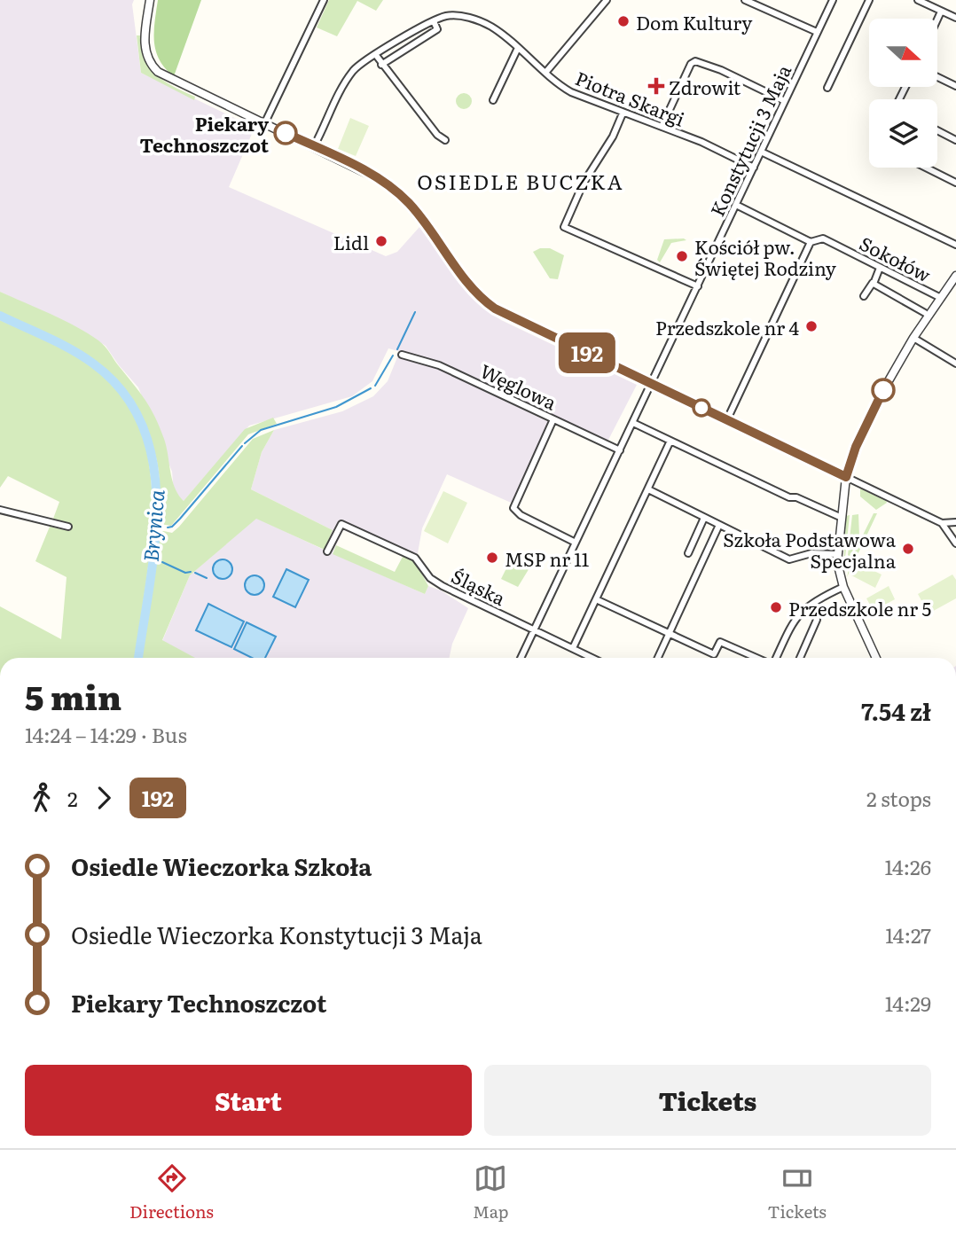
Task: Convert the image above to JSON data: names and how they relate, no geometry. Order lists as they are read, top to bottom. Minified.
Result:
{"streets":{"street":["Piotra Skargi","Konstytucji 3 Maja","Sokołów","Węglowa","Śląska"]},"crossings":[["Piotra Skargi","Konstytucji 3 Maja"],["Konstytucji 3 Maja","Sokołów"],["Konstytucji 3 Maja","Węglowa"],["Konstytucji 3 Maja","Śląska"]],"districts":["OSIEDLE BUCZKA"],"water":["Brynica"],"places":{"other":["Dom Kultury","Piekary Technoszczot","Lidl","Kościół pw. Świętej Rodziny","Przedszkole nr 4","Szkoła Podstawowa Specjalna","MSP nr 11","Przedszkole nr 5"],"health":["Zdrowit"]},"lines":["bus line 192"],"north":"right","page":{"on_map":"192","heading":["5 min","14:24 – 14:29 · Bus","7.54 zł"],"legs":["2","192","2 stops"],"list":[{"name":"Osiedle Wieczorka Szkoła","value":"14:26"},{"name":"Osiedle Wieczorka Konstytucji 3 Maja","value":"14:27"},{"name":"Piekary Technoszczot","value":"14:29"}],"buttons":["Start","Tickets"],"tabs":["Directions","Map","Tickets"]}}
